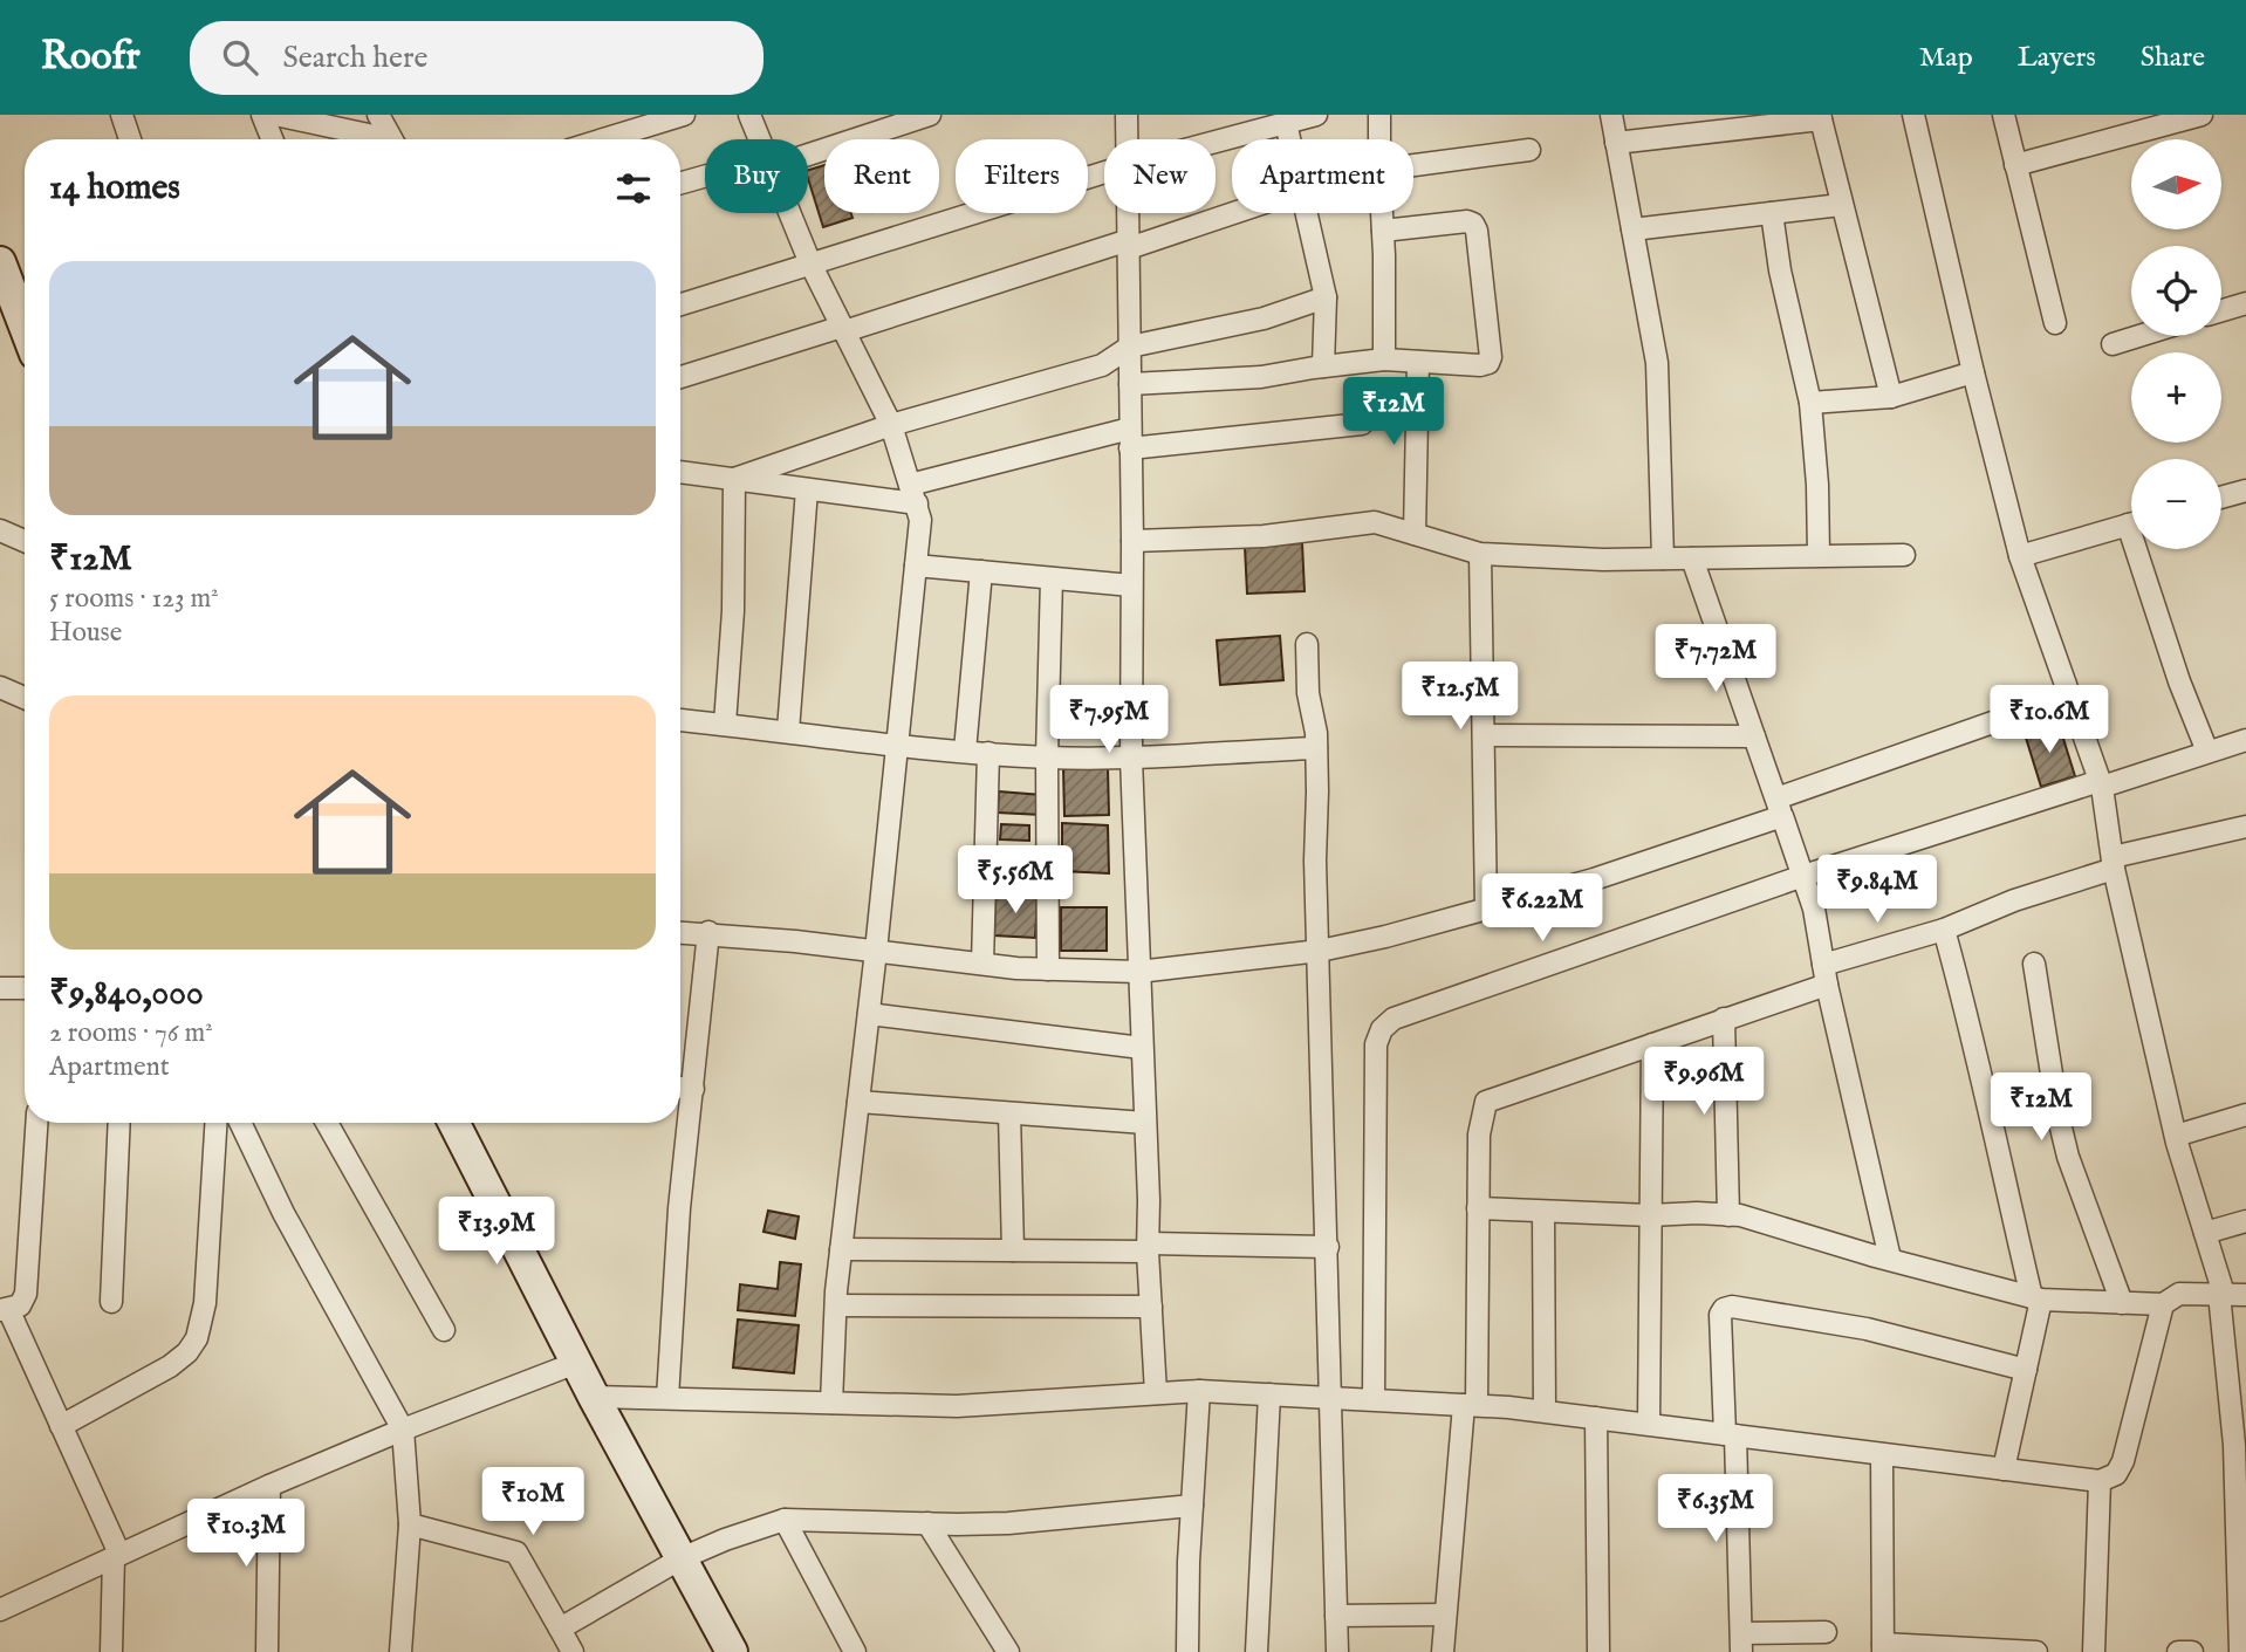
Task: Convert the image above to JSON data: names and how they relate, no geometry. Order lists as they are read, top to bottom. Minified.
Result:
{"north":"right","page":{"header":"Roofr","search":"Search here","nav":["Map","Layers","Share"],"map_buttons":["+","−"],"chip":["Buy","Rent","Filters","New","Apartment"],"heading":"14 homes","list":[{"name":"₹12M","note":"5 rooms · 123 m² · House"},{"name":"₹9,840,000","note":"2 rooms · 76 m² · Apartment"}],"price":["₹12M","₹7.72M","₹12.5M","₹7.95M","₹10.6M","₹5.56M","₹9.84M","₹6.22M","₹9.96M","₹12M","₹13.9M","₹10M","₹6.35M","₹10.3M"]}}
